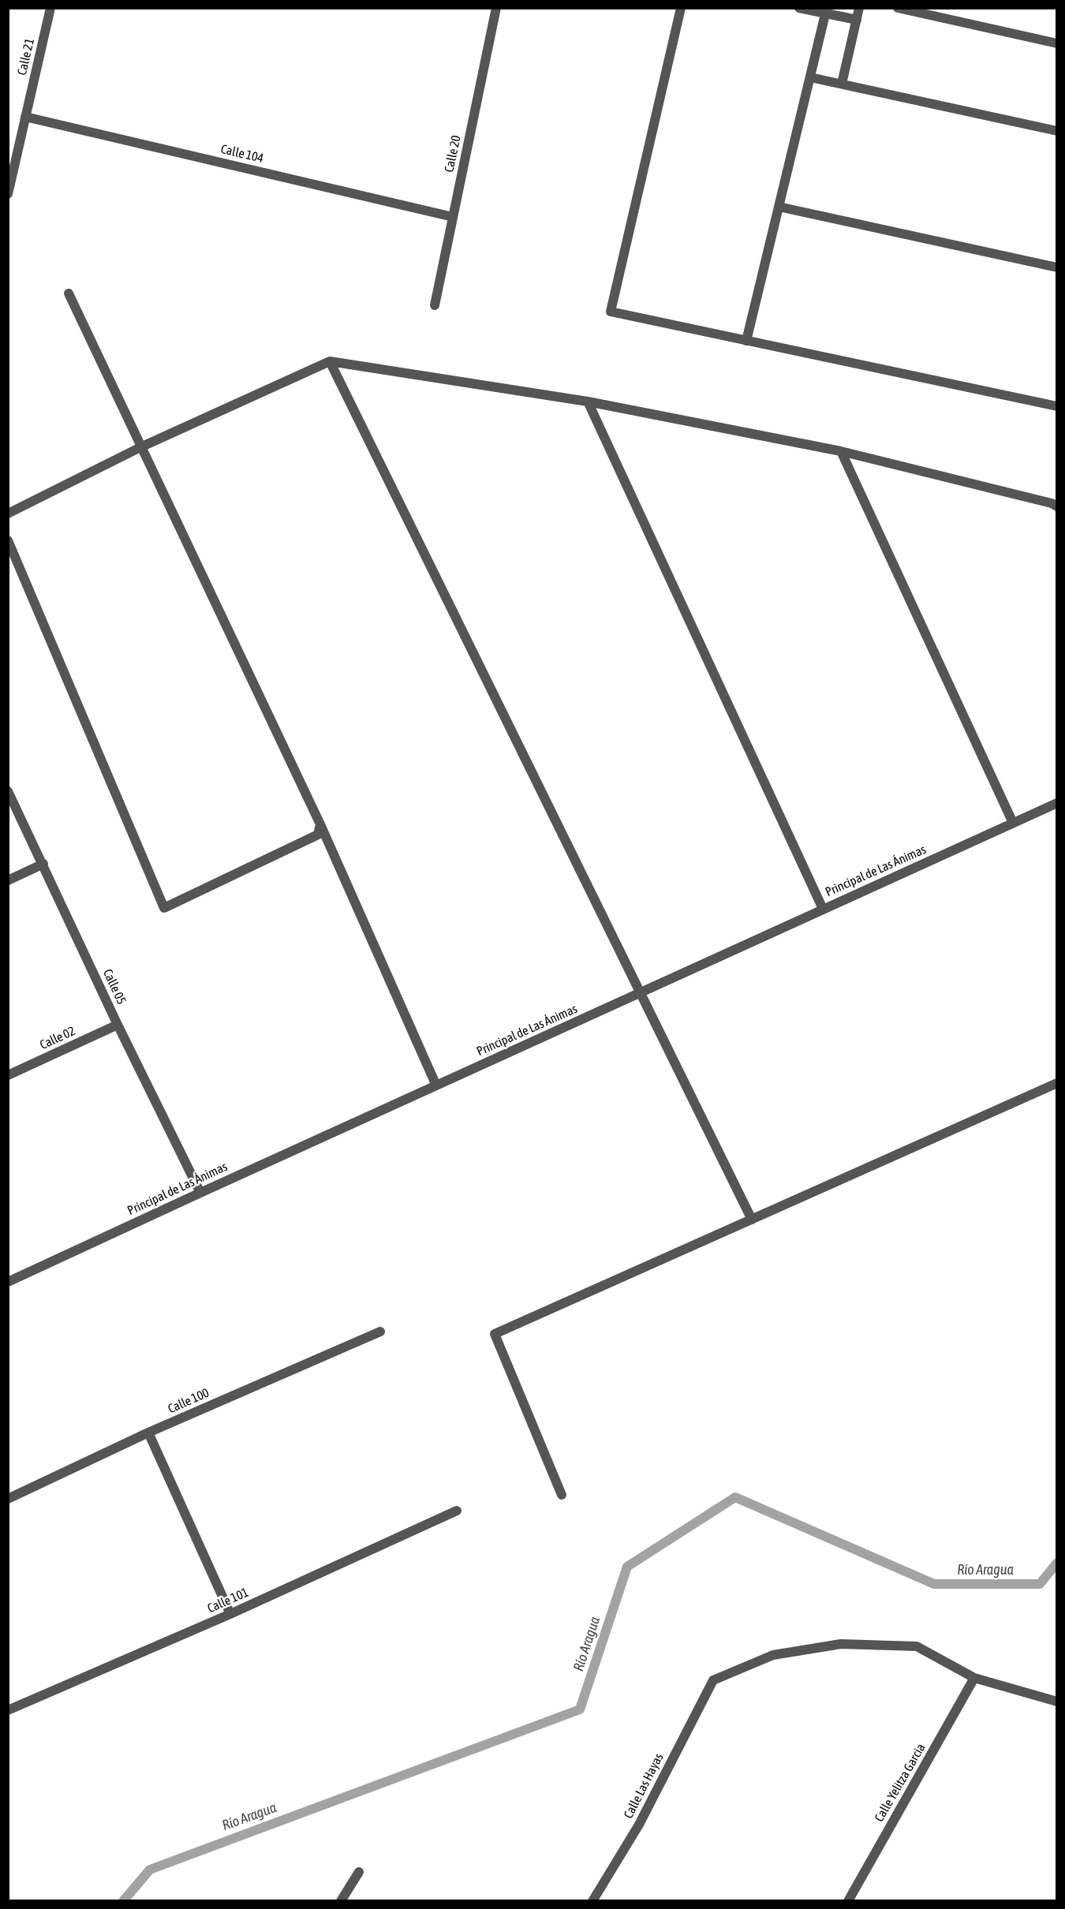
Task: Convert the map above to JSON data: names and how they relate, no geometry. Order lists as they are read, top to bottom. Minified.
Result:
{"streets":{"street":["Calle 21","Calle 104","Calle 20","Principal de Las Ánimas","Calle 05","Calle 02","Calle 100","Calle 101","Calle Yelitza Garcia","Calle Las Hayas"]},"crossings":[["Calle 21","Calle 104"],["Calle 104","Calle 20"],["Principal de Las Ánimas","Calle 05"],["Calle 05","Calle 02"],["Calle Yelitza Garcia","Calle Las Hayas"]],"water":["Río Aragua"]}
